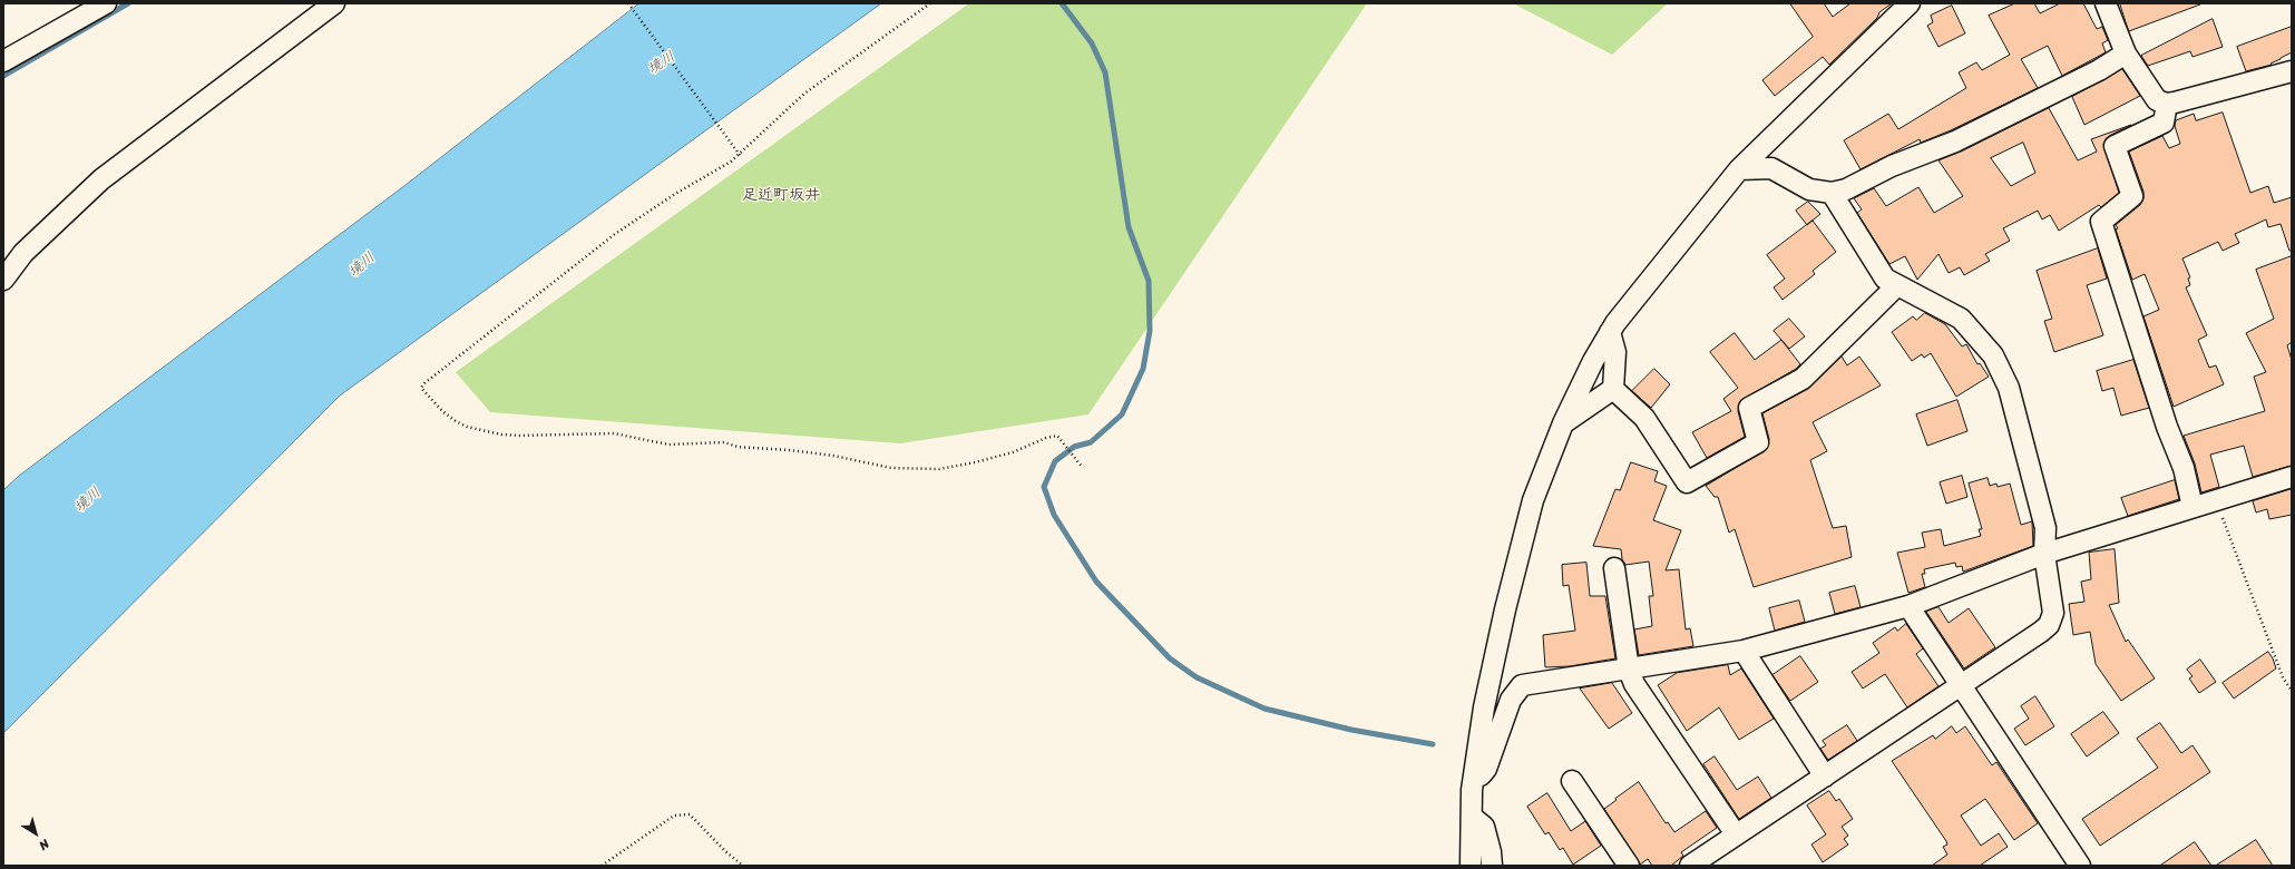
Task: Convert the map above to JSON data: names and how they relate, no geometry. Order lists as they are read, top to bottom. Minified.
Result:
{"districts":["足近町坂井"],"water":["境川"],"north":"bottom right"}
